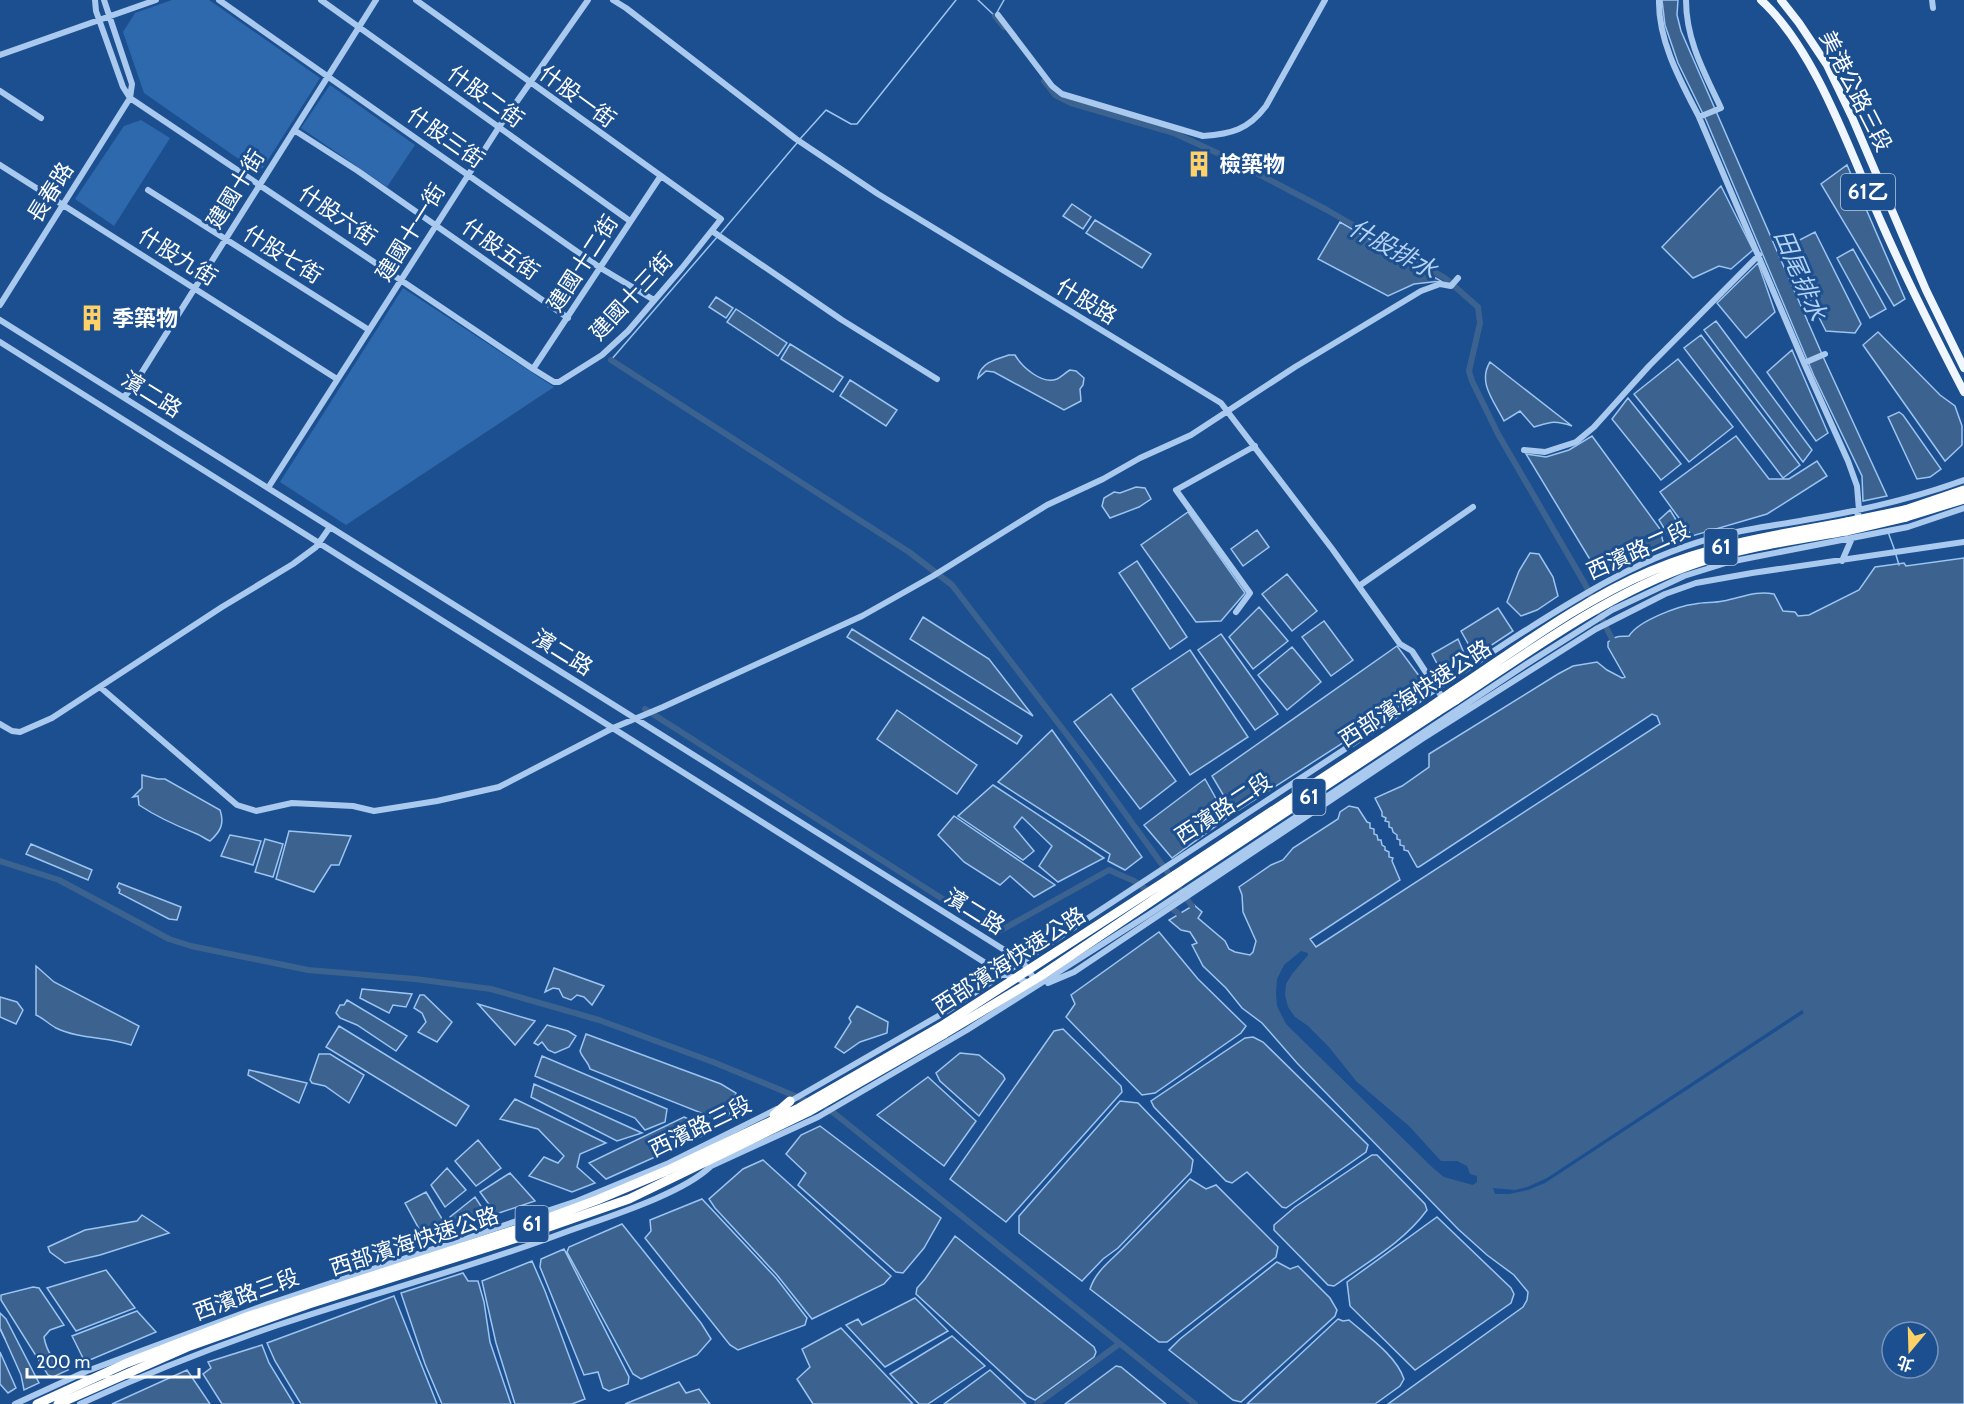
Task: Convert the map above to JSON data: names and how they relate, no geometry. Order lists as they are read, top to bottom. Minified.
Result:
{"streets":{"highway":["61","西部濱海快速公路"],"main road":["美港公路三段","61乙"],"street":["什股二街","什股一街","什股三街","建國十街","長春路","什股六街","建國十一街","什股五街","什股七街","什股九街","建國十二街","建國十三街","什股路","濱二路","西濱路二段","西濱路三段"]},"crossings":[["什股二街","建國十街"],["什股二街","建國十一街"],["什股二街","建國十二街"],["什股一街","建國十一街"],["什股一街","建國十二街"],["什股一街","建國十三街"],["什股三街","建國十街"],["什股三街","建國十一街"],["什股三街","建國十二街"],["什股三街","建國十三街"],["建國十街","什股六街"],["建國十街","什股五街"],["建國十街","什股七街"],["建國十街","什股九街"],["建國十街","濱二路"],["長春路","什股六街"],["長春路","什股九街"],["什股六街","建國十一街"],["什股六街","建國十二街"],["什股六街","建國十三街"],["建國十一街","什股五街"],["建國十一街","什股七街"],["建國十一街","什股九街"],["建國十一街","濱二路"],["什股五街","建國十二街"],["什股路","西濱路二段"],["濱二路","西濱路二段"],["濱二路","西濱路三段"],["西濱路二段","西部濱海快速公路"],["西濱路二段","西濱路三段"],["西部濱海快速公路","西濱路三段"]],"water":["什股排水","田尾排水"],"places":{"building":["檢築物","季築物"]},"scale_bar":"200 m","north":"bottom"}
